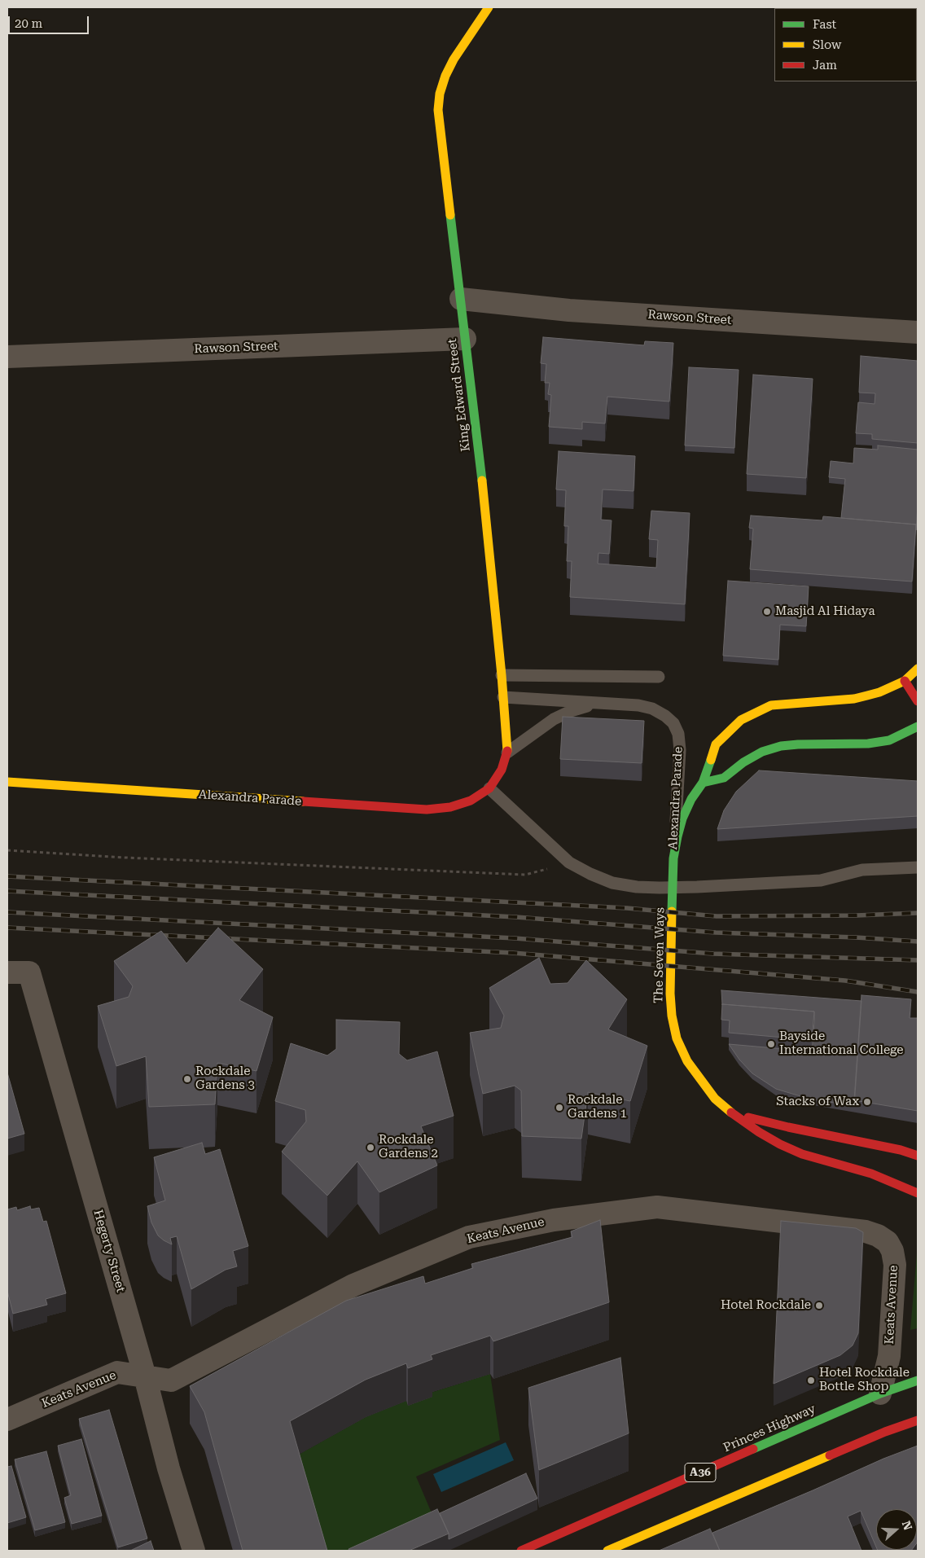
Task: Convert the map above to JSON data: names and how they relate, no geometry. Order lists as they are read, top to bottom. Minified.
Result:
{"streets":{"main road":["King Edward Street","Alexandra Parade","The Seven Ways","Princes Highway","A36"],"street":["Rawson Street","Keats Avenue","Hegerty Street"]},"crossings":[["Rawson Street","King Edward Street"],["King Edward Street","Alexandra Parade"],["Alexandra Parade","The Seven Ways"],["Keats Avenue","Hegerty Street"],["Keats Avenue","Princes Highway"]],"places":["Masjid Al Hidaya","Bayside International College","Rockdale Gardens 3","Stacks of Wax","Rockdale Gardens 1","Rockdale Gardens 2","Hotel Rockdale","Hotel Rockdale Bottle Shop"],"legend":["Fast","Slow","Jam"],"scale_bar":"20 m","north":"right"}
